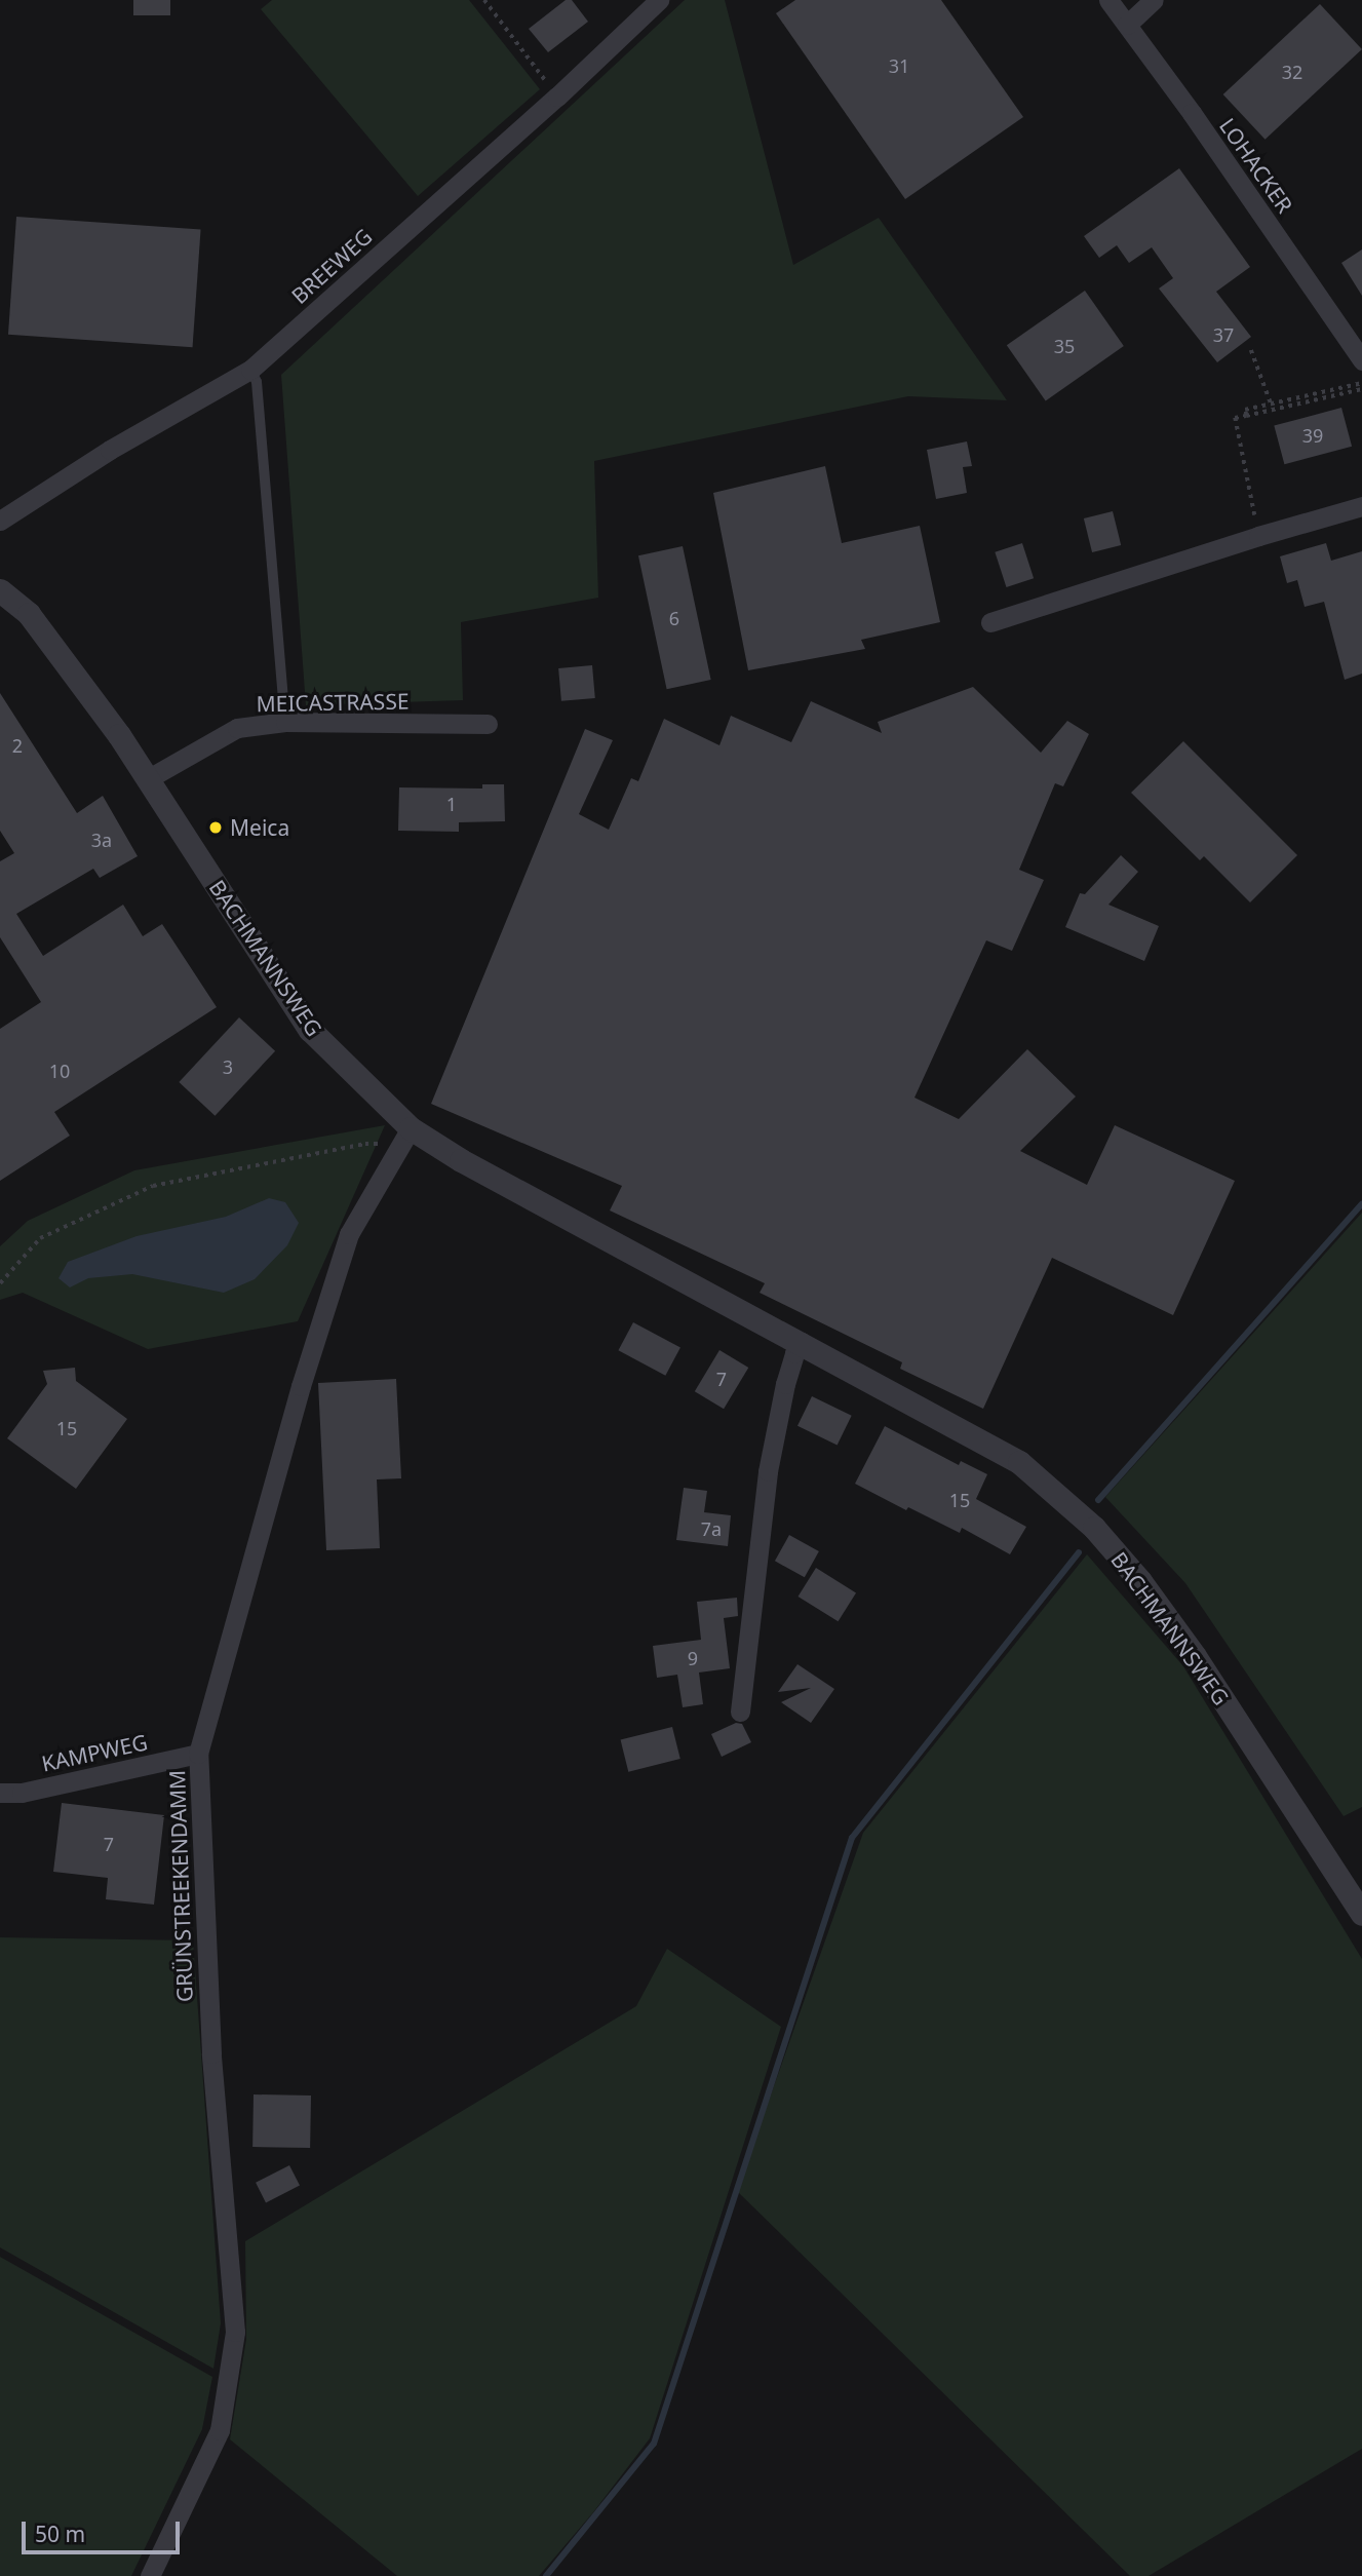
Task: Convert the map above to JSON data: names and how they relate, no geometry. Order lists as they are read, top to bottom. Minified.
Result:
{"streets":{"street":["LOHACKER","BREEWEG","MEICASTRASSE","BACHMANNSWEG","KAMPWEG","GRÜNSTREEKENDAMM"]},"crossings":[["MEICASTRASSE","BACHMANNSWEG"],["BACHMANNSWEG","GRÜNSTREEKENDAMM"],["KAMPWEG","GRÜNSTREEKENDAMM"]],"places":["Meica"],"house_numbers":["31","32","37","35","39","6","2","1","3a","3","10","7","15","15","7a","9","7"],"scale_bar":"50 m"}
